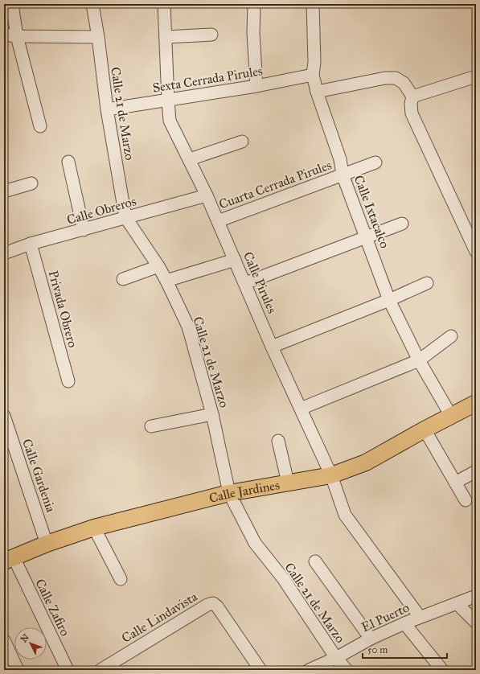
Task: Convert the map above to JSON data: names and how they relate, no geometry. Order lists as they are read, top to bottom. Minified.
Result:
{"streets":{"main road":["Calle Jardines"],"street":["Sexta Cerrada Pirules","Calle 21 de Marzo","Cuarta Cerrada Pirules","Calle Obreros","Calle Ixtacalco","Calle Pirules","Privada Obrero","Calle Gardenia","Calle Zafiro","Calle Lindavista","El Puerto"]},"crossings":[["Sexta Cerrada Pirules","Calle 21 de Marzo"],["Sexta Cerrada Pirules","Calle Ixtacalco"],["Sexta Cerrada Pirules","Calle Pirules"],["Calle 21 de Marzo","Calle Obreros"],["Calle 21 de Marzo","Calle Jardines"],["Calle 21 de Marzo","El Puerto"],["Cuarta Cerrada Pirules","Calle Ixtacalco"],["Cuarta Cerrada Pirules","Calle Pirules"],["Calle Obreros","Calle Pirules"],["Calle Obreros","Privada Obrero"],["Calle Ixtacalco","Calle Jardines"],["Calle Pirules","Calle Jardines"],["Calle Pirules","El Puerto"],["Calle Gardenia","Calle Jardines"],["Calle Jardines","Calle Zafiro"]],"scale_bar":"50 m","north":"top left"}
